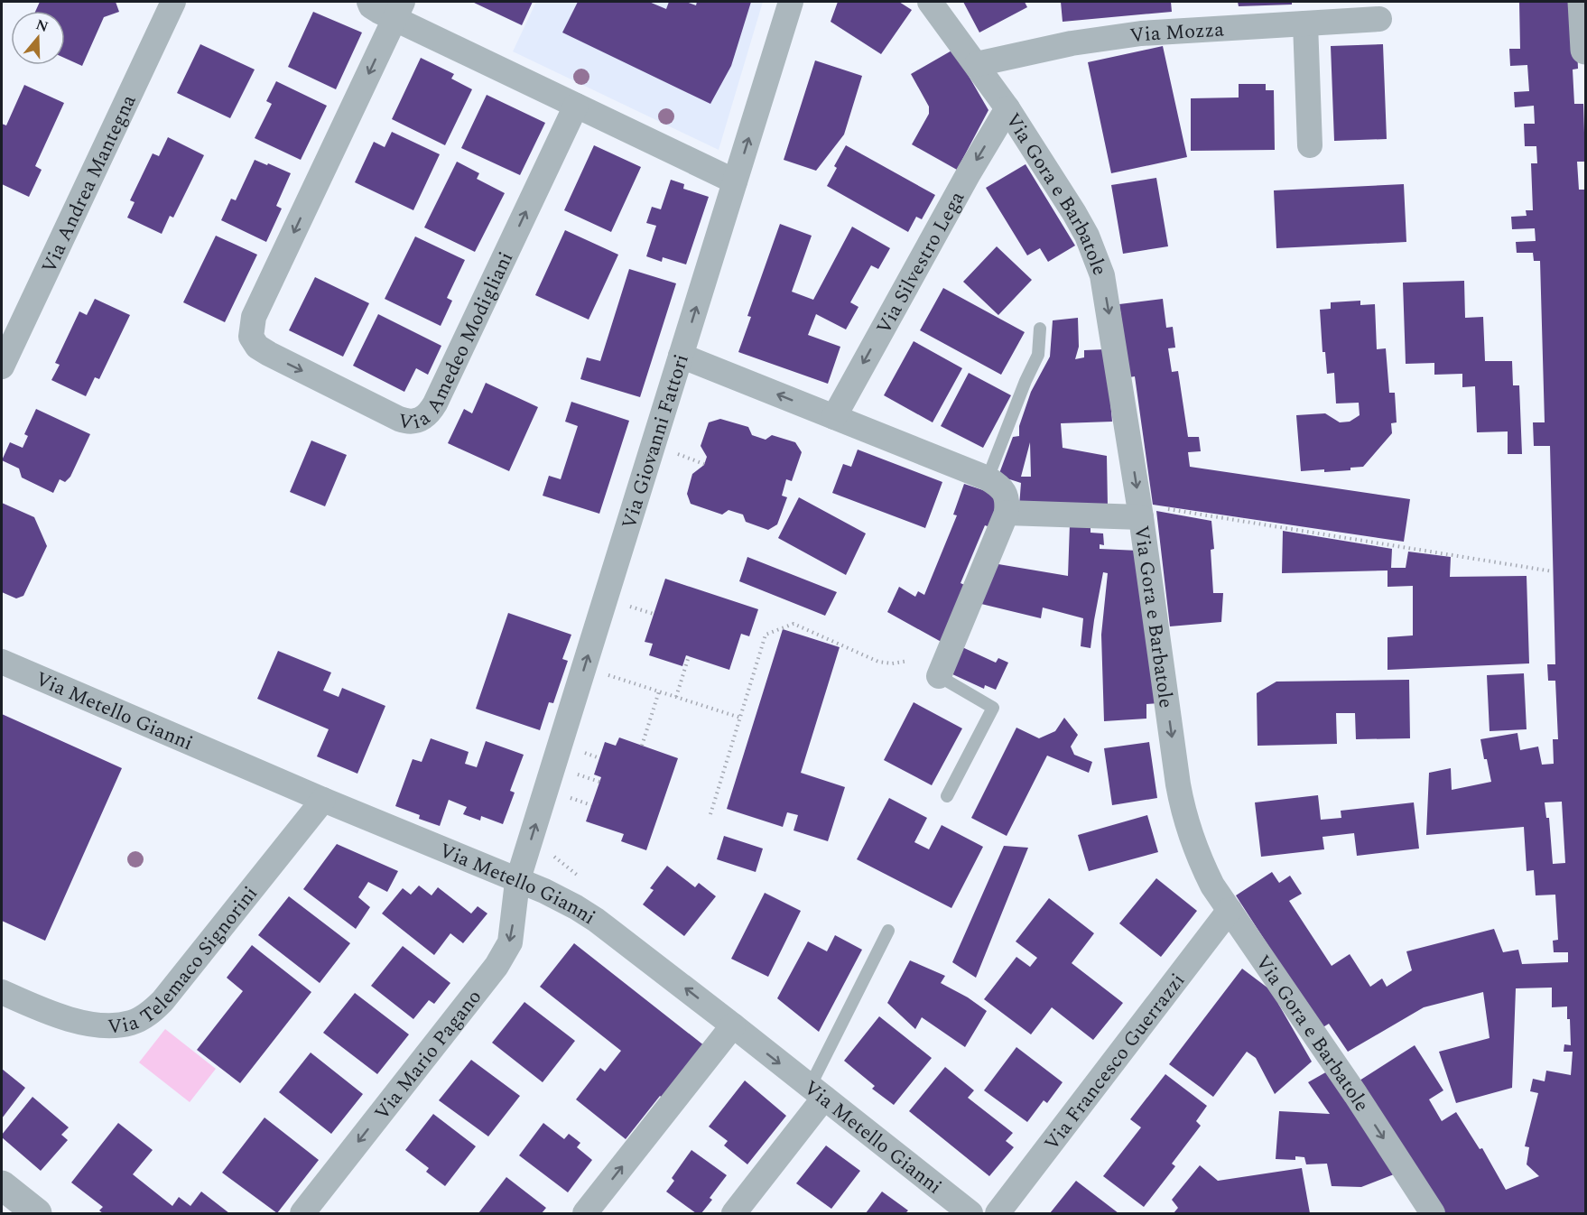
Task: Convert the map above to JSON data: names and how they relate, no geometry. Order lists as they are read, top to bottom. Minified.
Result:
{"streets":{"street":["Via Mozza","Via Andrea Mantegna","Via Gora e Barbatole","Via Silvestro Lega","Via Amedeo Modigliani","Via Giovanni Fattori","Via Metello Gianni","Via Telemaco Signorini","Via Mario Pagano","Via Francesco Guerrazzi"]},"crossings":[["Via Mozza","Via Gora e Barbatole"],["Via Gora e Barbatole","Via Silvestro Lega"],["Via Gora e Barbatole","Via Francesco Guerrazzi"],["Via Giovanni Fattori","Via Metello Gianni"],["Via Giovanni Fattori","Via Mario Pagano"],["Via Metello Gianni","Via Telemaco Signorini"],["Via Metello Gianni","Via Mario Pagano"]],"one_way":["Via Gora e Barbatole","Via Silvestro Lega","Via Giovanni Fattori"],"north":"top"}
